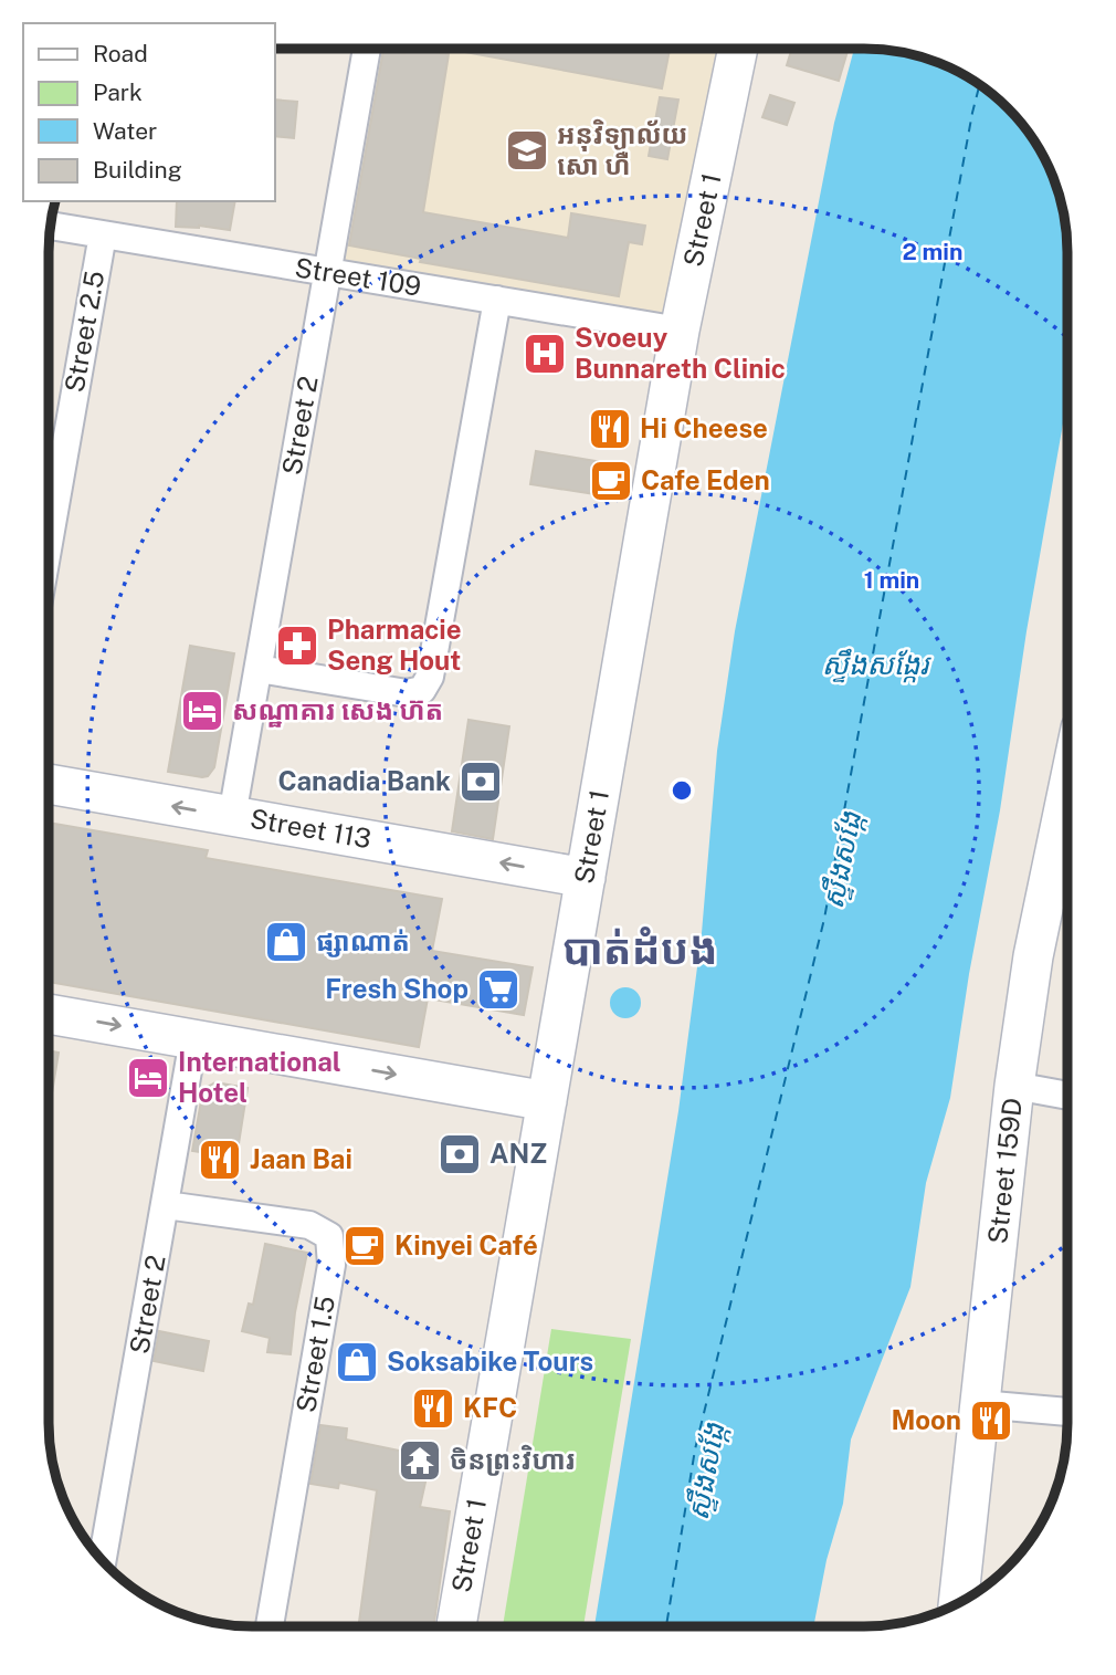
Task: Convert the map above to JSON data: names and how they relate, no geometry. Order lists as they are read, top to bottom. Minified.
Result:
{"streets":{"street":["Street 1","Street 109","Street 2.5","Street 2","Street 113","Street 159D","Street 1.5"]},"crossings":[["Street 1","Street 109"],["Street 1","Street 113"],["Street 109","Street 2.5"],["Street 109","Street 2"],["Street 2","Street 113"],["Street 2","Street 1.5"]],"districts":["បាត់ដំបង"],"water":["ស្ទឹងសង្កែរ","ស្ទឹងសង្កែ"],"places":{"school or university":["អនុវិទ្យាល័យ សោ ហឺ"],"hospital":["Svoeuy Bunnareth Clinic"],"restaurant":["Hi Cheese","Jaan Bai","KFC","Moon"],"cafe":["Cafe Eden","Kinyei Café"],"pharmacy":["Pharmacie Seng Hout"],"hotel":["សណ្ឋាគារ សេង ហ៊ត","International Hotel"],"bank":["Canadia Bank","ANZ"],"shop":["ផ្សាណាត់","Soksabike Tours"],"supermarket":["Fresh Shop"],"temple":["ចិនព្រះវិហារ"]},"legend":["Road","Park","Water","Building"],"rings":["2 min","1 min"]}
